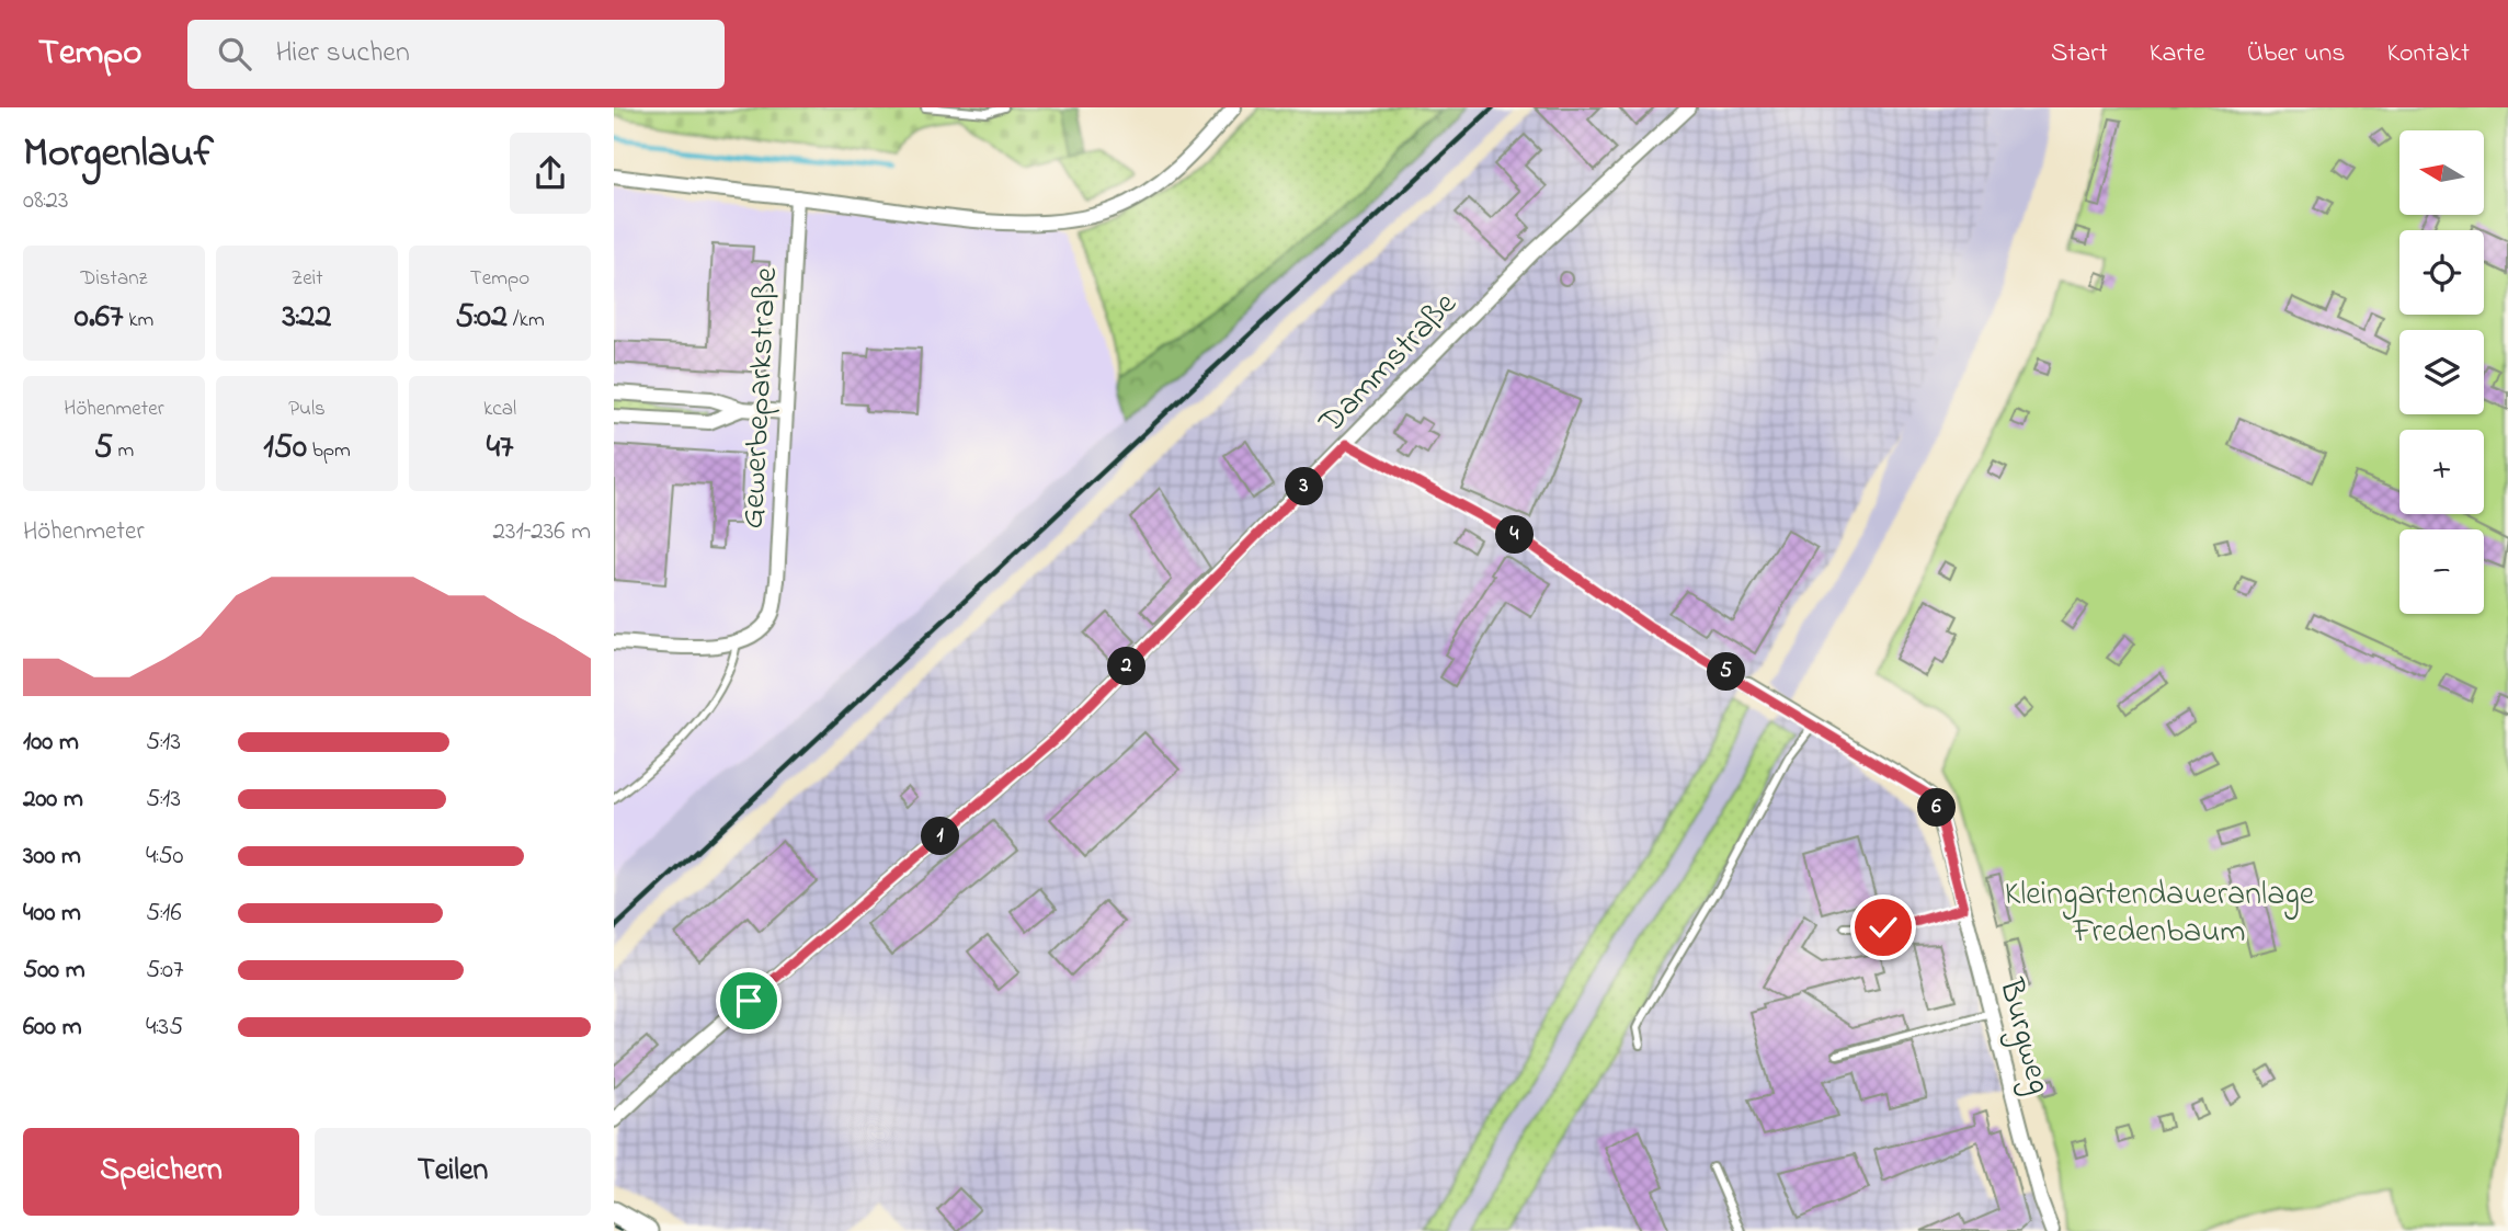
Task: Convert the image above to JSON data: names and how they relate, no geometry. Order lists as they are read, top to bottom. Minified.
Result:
{"streets":{"street":["Dammstraße","Gewerbeparkstraße","Burgweg"]},"parks":["Kleingartendaueranlage Fredenbaum"],"north":"left","page":{"header":"Tempo","search":"Hier suchen","nav":["Start","Karte","Über uns","Kontakt"],"heading":["Morgenlauf","08:23"],"map_buttons":["+","−"],"stats":[["Distanz","0.67 km"],["Zeit","3:22"],["Tempo","5:02 /km"],["Höhenmeter","5 m"],["Puls","150 bpm"],["kcal","47"]],"pins":["3","4","2","5","6","1"],"chart":["Höhenmeter","231–236 m"],"list":[{"name":"100 m","note":"5:13"},{"name":"200 m","note":"5:13"},{"name":"300 m","note":"4:50"},{"name":"400 m","note":"5:16"},{"name":"500 m","note":"5:07"},{"name":"600 m","note":"4:35"}],"buttons":["Speichern","Teilen"]}}
